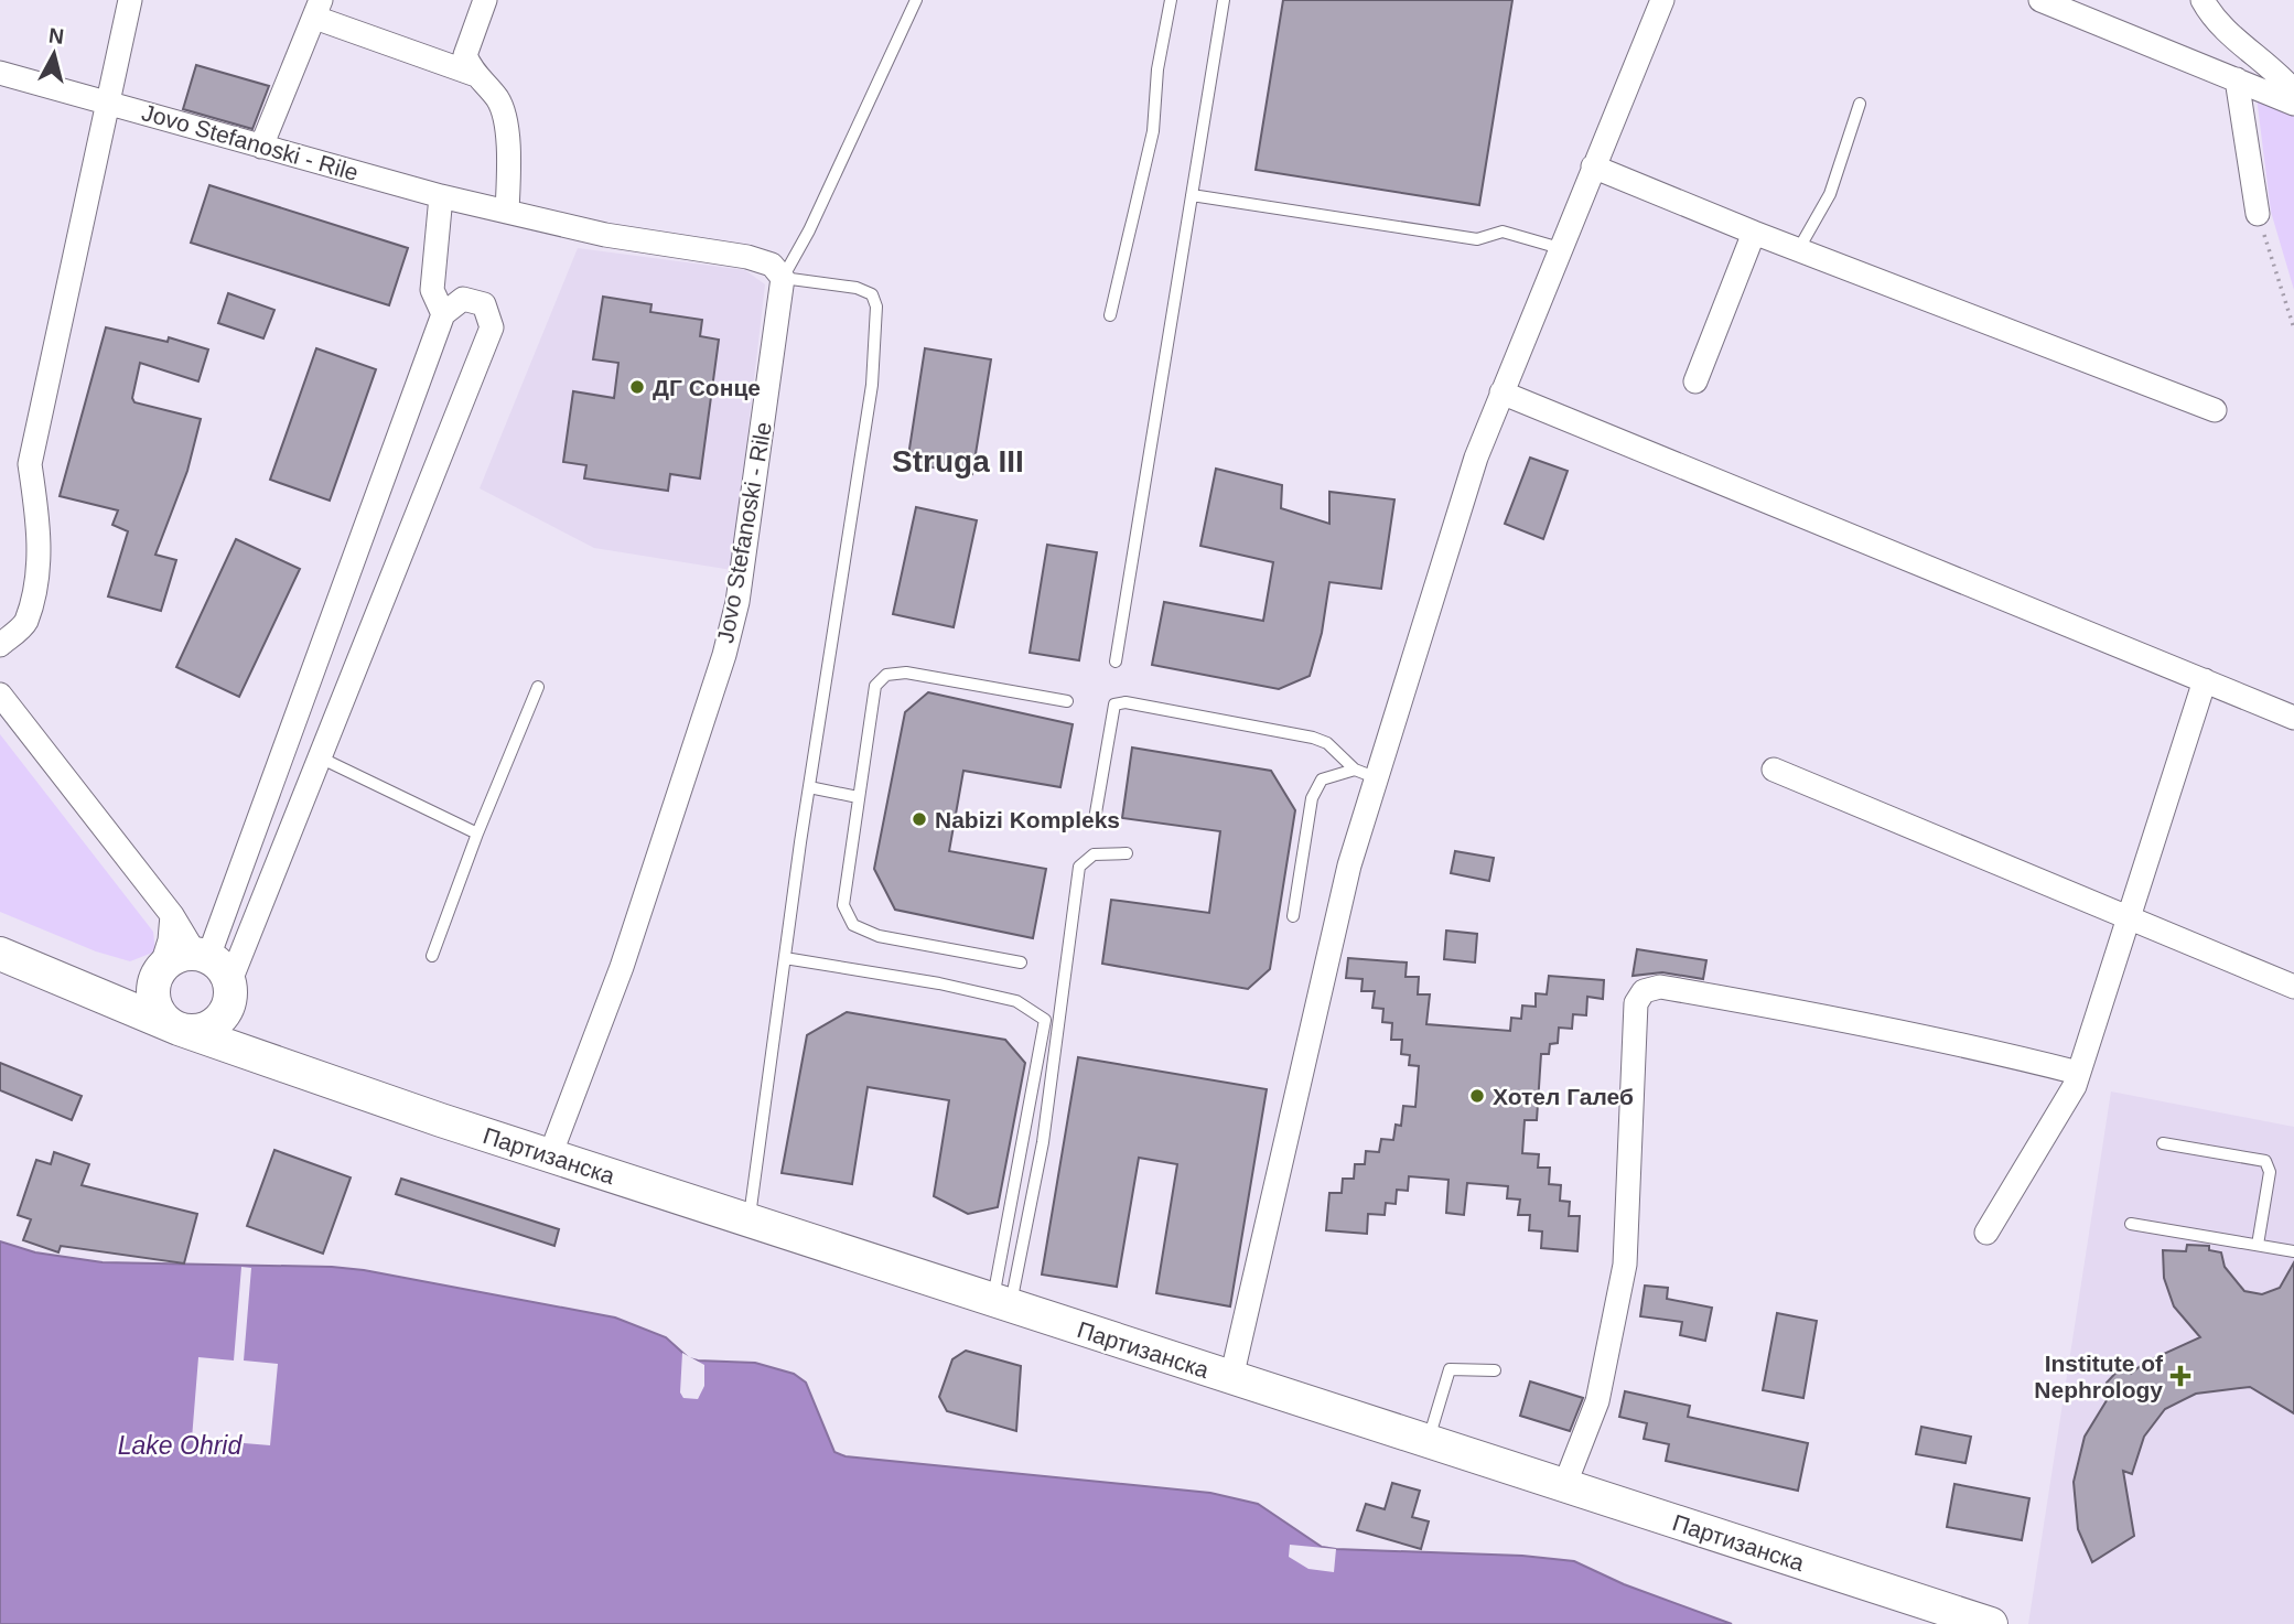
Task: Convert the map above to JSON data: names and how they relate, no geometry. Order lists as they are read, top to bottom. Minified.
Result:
{"streets":{"main road":["Партизанска"],"street":["Jovo Stefanoski - Rile"]},"crossings":[["Jovo Stefanoski - Rile","Партизанска"]],"districts":["Struga III"],"water":["Lake Ohrid"],"places":{"other":["ДГ Сонце","Nabizi Kompleks","Хотел Галеб"],"health":["Institute of Nephrology"]},"north":"top"}
